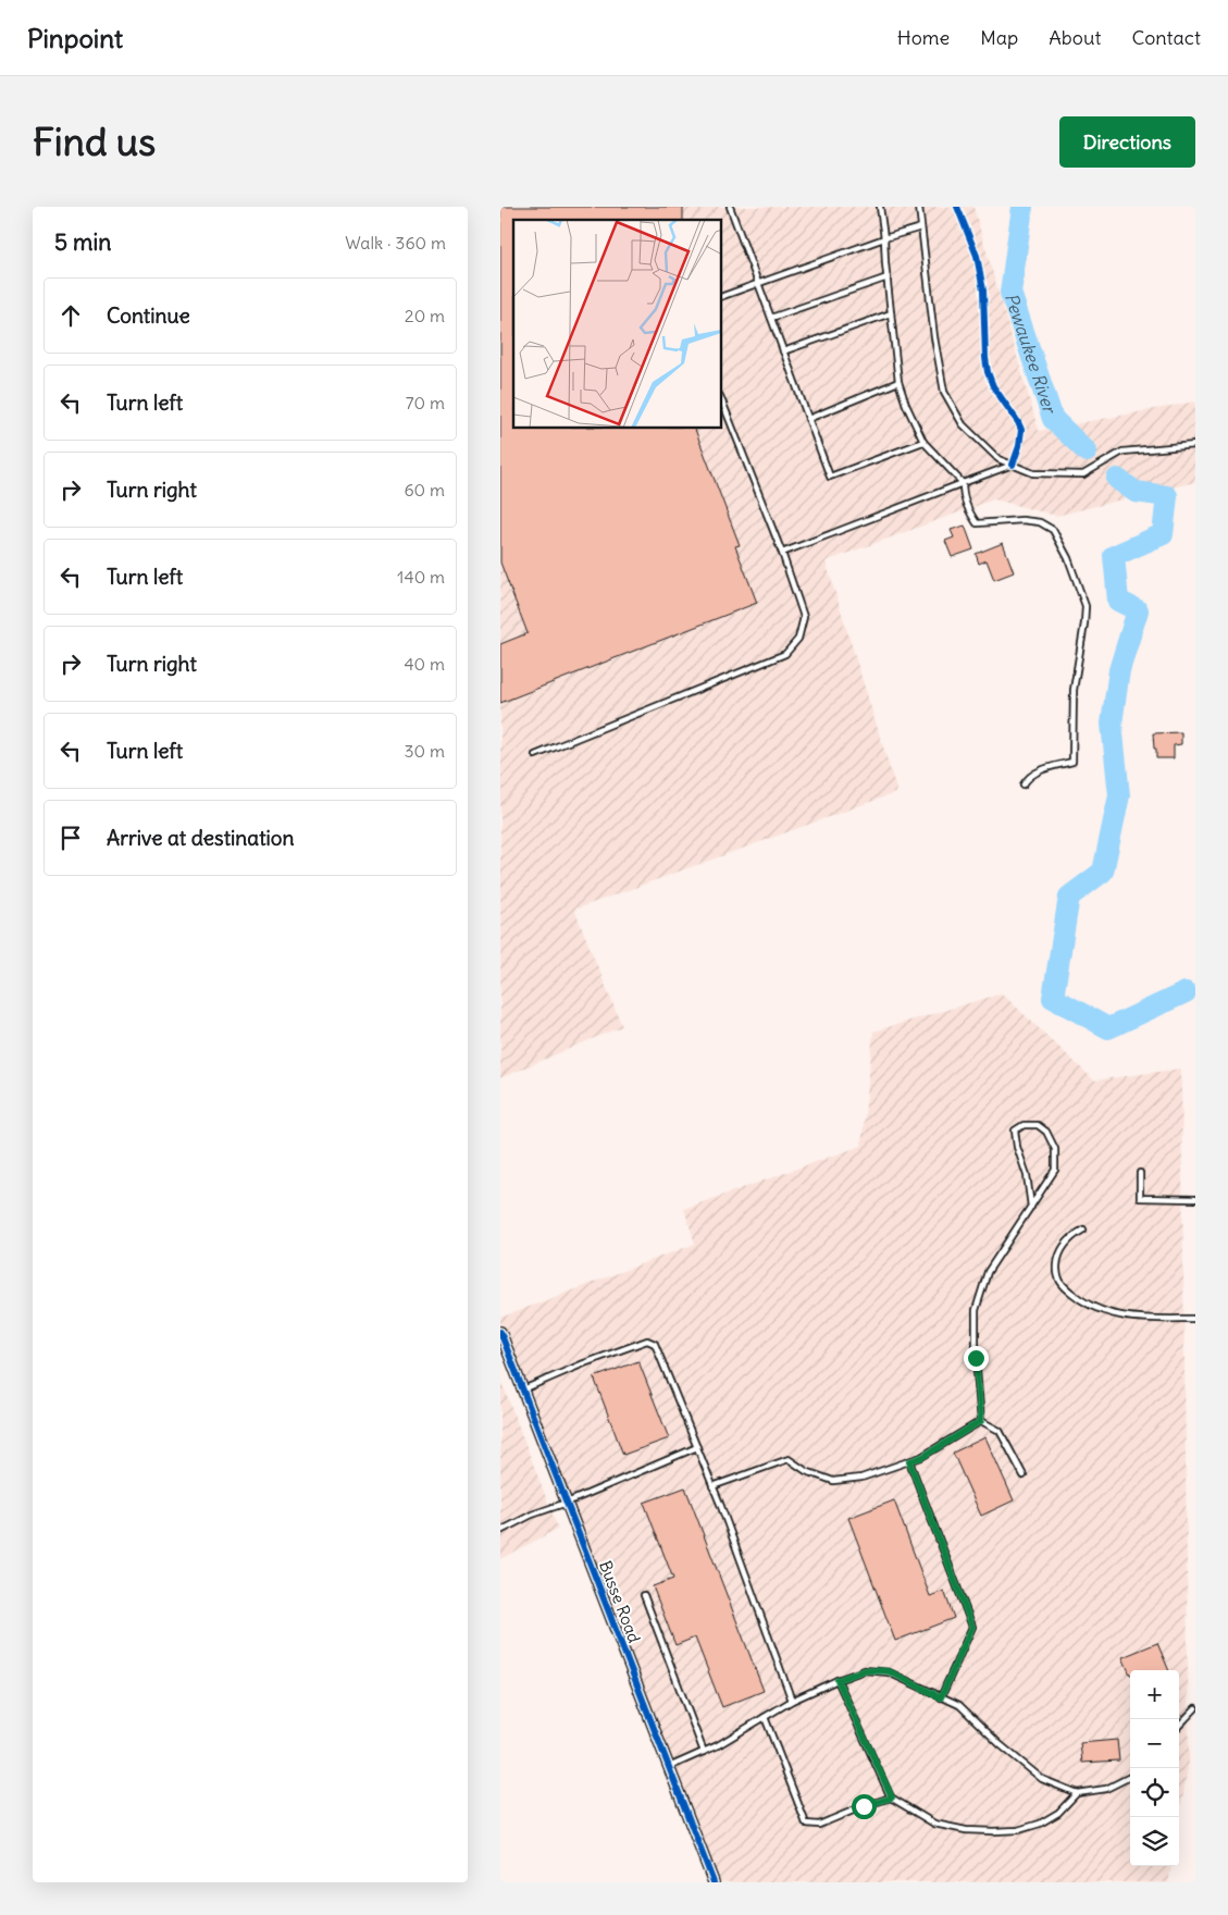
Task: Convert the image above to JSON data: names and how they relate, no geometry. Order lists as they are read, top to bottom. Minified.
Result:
{"streets":{"street":["Busse Road"]},"water":["Pewaukee River"],"page":{"header":"Pinpoint","nav":["Home","Map","About","Contact"],"buttons":"Directions","title":"Find us","heading":["5 min","Walk · 360 m"],"list":[["Continue","20 m"],["Turn left","70 m"],["Turn right","60 m"],["Turn left","140 m"],["Turn right","40 m"],["Turn left","30 m"],"Arrive at destination"],"map_buttons":["+","−"]}}
